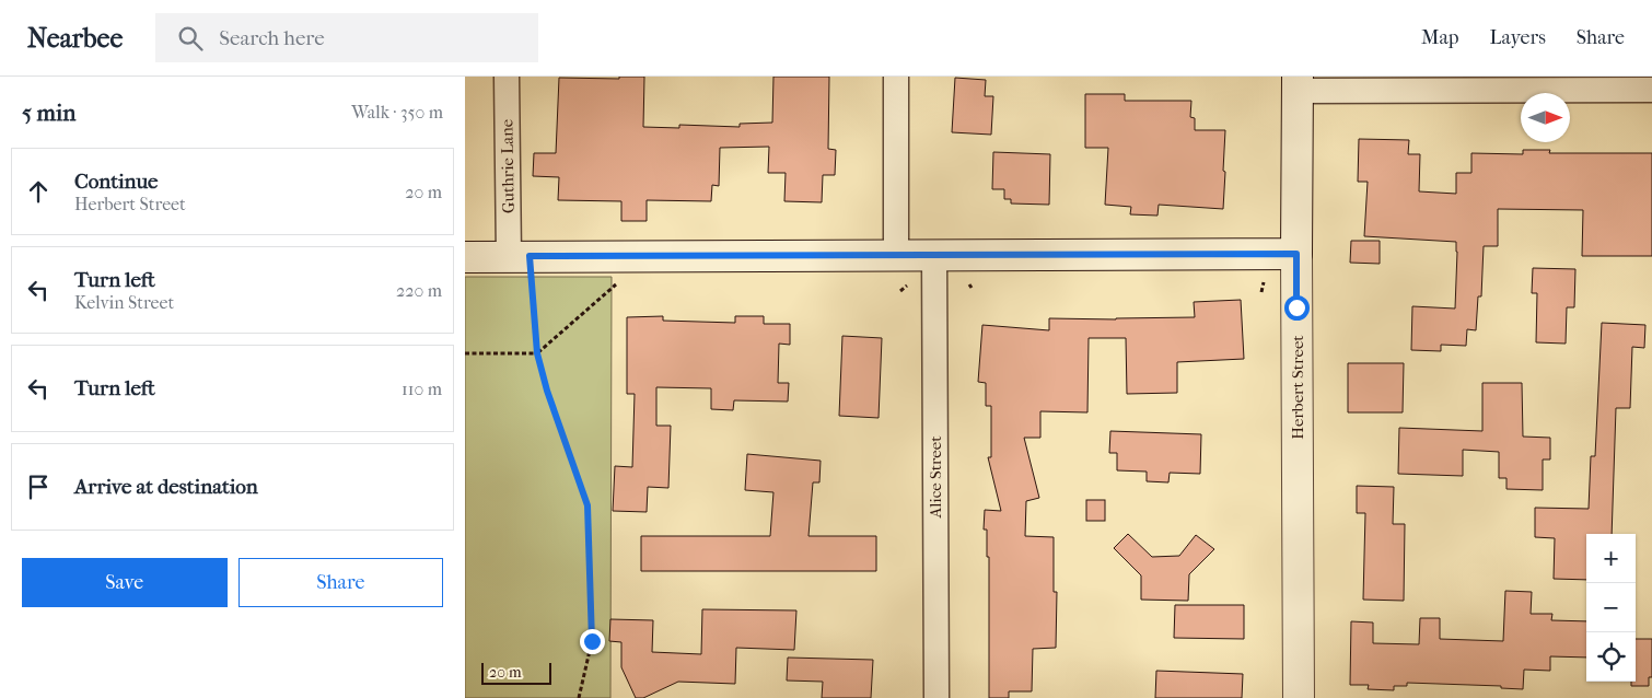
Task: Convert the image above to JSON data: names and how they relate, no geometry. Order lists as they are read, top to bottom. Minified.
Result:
{"streets":{"main road":["Herbert Street"],"street":["Guthrie Lane","Alice Street"]},"scale_bar":"20 m","north":"right","page":{"header":"Nearbee","search":"Search here","nav":["Map","Layers","Share"],"heading":["5 min","Walk · 350 m"],"list":[["Continue","Herbert Street","20 m"],["Turn left","Kelvin Street","220 m"],["Turn left","110 m"],"Arrive at destination"],"map_buttons":["+","−"],"buttons":["Save","Share"],"scale":"20 m"}}
